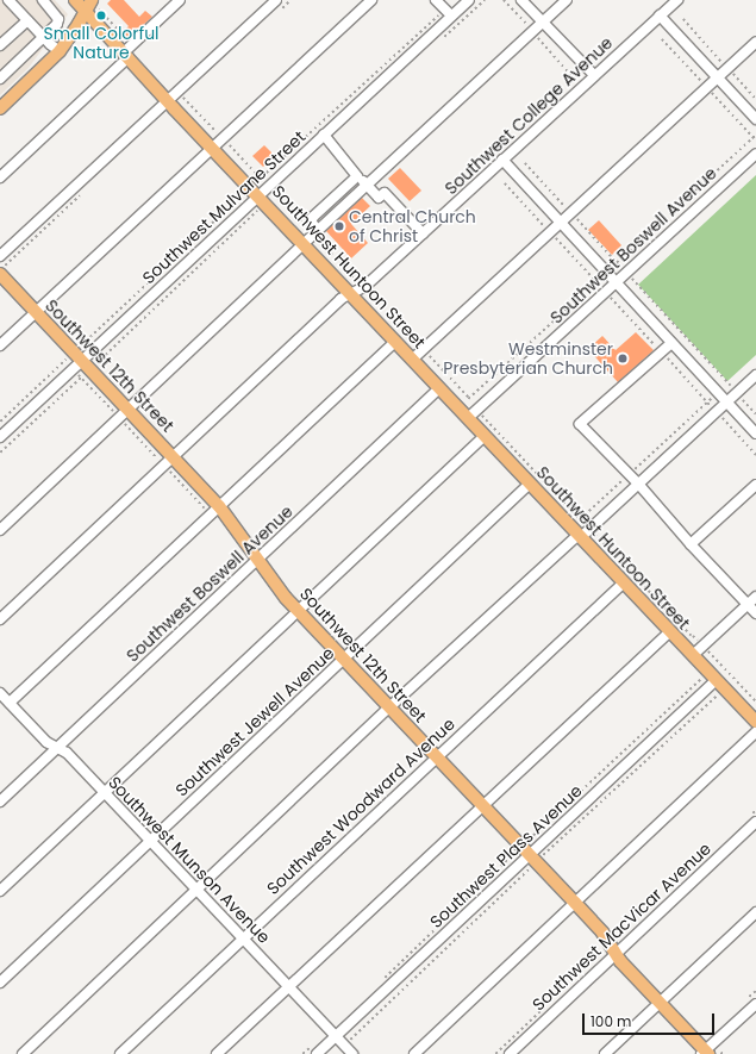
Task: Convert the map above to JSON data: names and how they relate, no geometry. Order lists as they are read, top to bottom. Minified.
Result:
{"streets":{"main road":["Southwest Huntoon Street","Southwest 12th Street"],"street":["Southwest College Avenue","Southwest Mulvane Street","Southwest Boswell Avenue","Southwest Jewell Avenue","Southwest Woodward Avenue","Southwest Plass Avenue","Southwest Munson Avenue","Southwest MacVicar Avenue"]},"crossings":[["Southwest College Avenue","Southwest Huntoon Street"],["Southwest College Avenue","Southwest 12th Street"],["Southwest Mulvane Street","Southwest Huntoon Street"],["Southwest Mulvane Street","Southwest 12th Street"],["Southwest Boswell Avenue","Southwest Huntoon Street"],["Southwest Boswell Avenue","Southwest 12th Street"],["Southwest Boswell Avenue","Southwest Munson Avenue"],["Southwest Huntoon Street","Southwest Jewell Avenue"],["Southwest Huntoon Street","Southwest Woodward Avenue"],["Southwest Huntoon Street","Southwest Plass Avenue"],["Southwest 12th Street","Southwest Jewell Avenue"],["Southwest 12th Street","Southwest Woodward Avenue"],["Southwest 12th Street","Southwest Plass Avenue"],["Southwest 12th Street","Southwest MacVicar Avenue"],["Southwest Jewell Avenue","Southwest Munson Avenue"],["Southwest Woodward Avenue","Southwest Munson Avenue"],["Southwest Plass Avenue","Southwest Munson Avenue"]],"places":["Small Colorful Nature","Central Church of Christ","Westminster Presbyterian Church"],"scale_bar":"100 m"}
